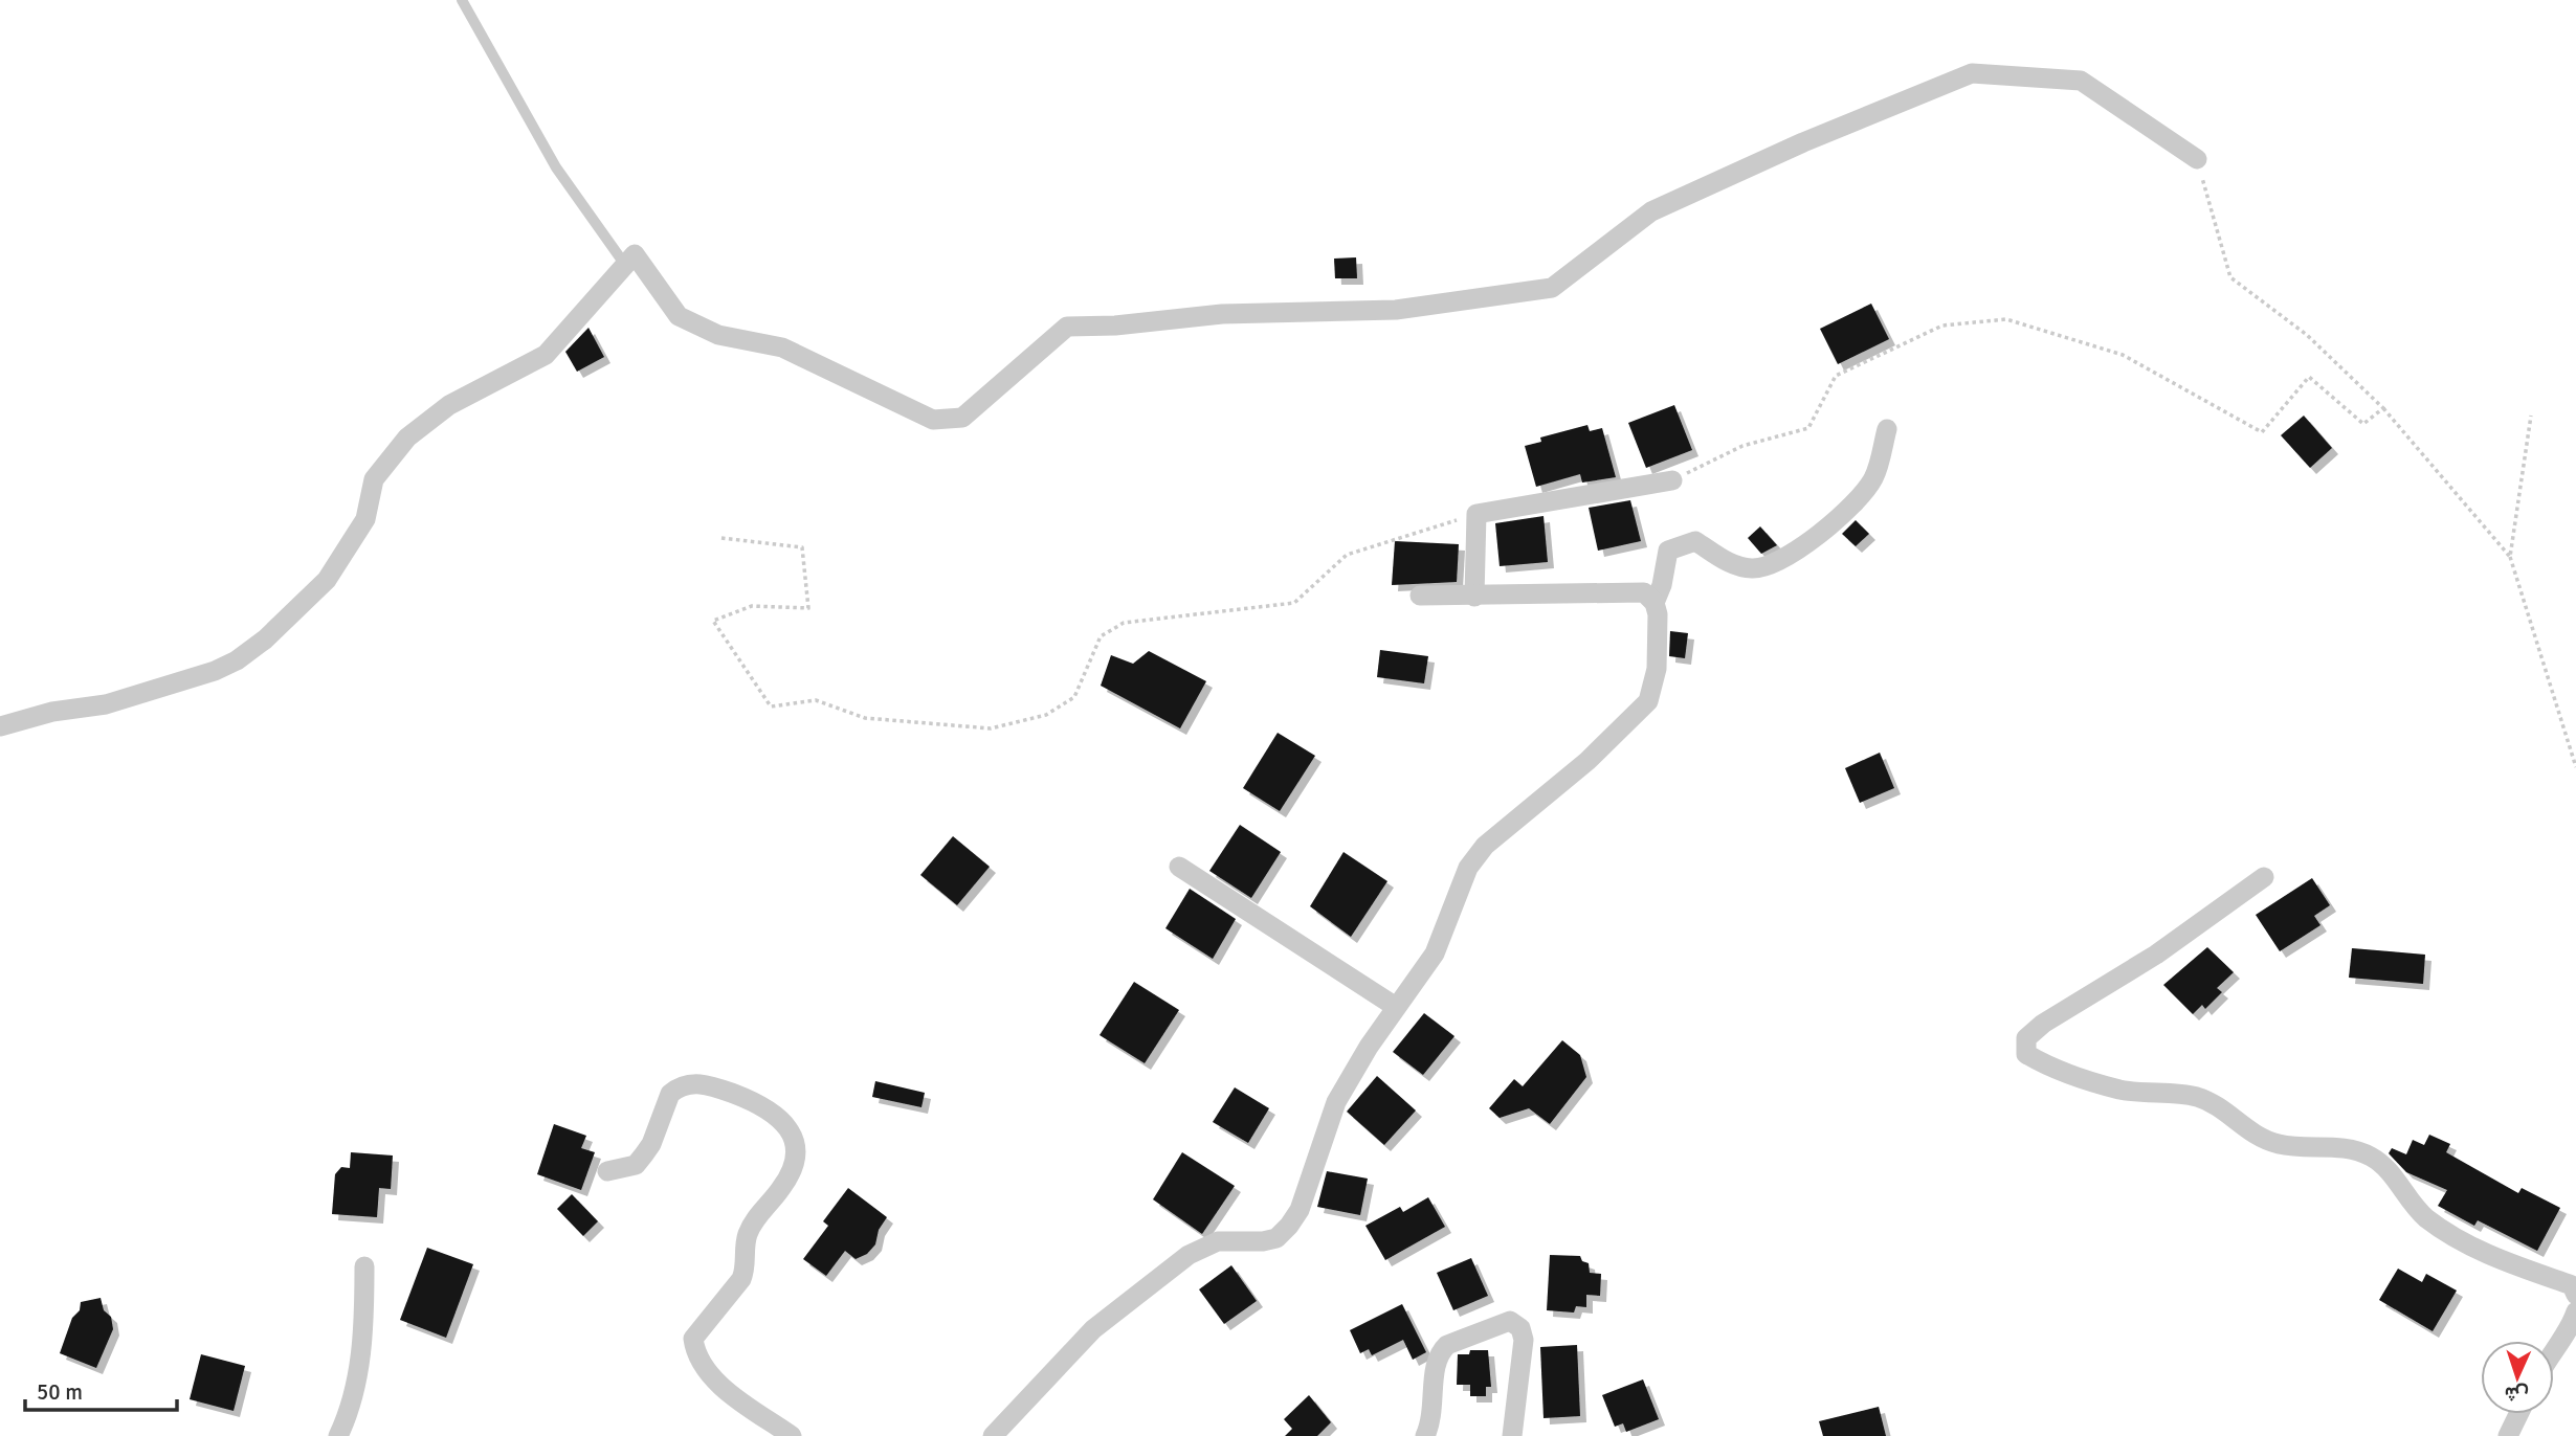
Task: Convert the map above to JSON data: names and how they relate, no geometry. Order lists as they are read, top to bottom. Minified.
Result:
{"scale_bar":"50 m","north":"bottom"}
